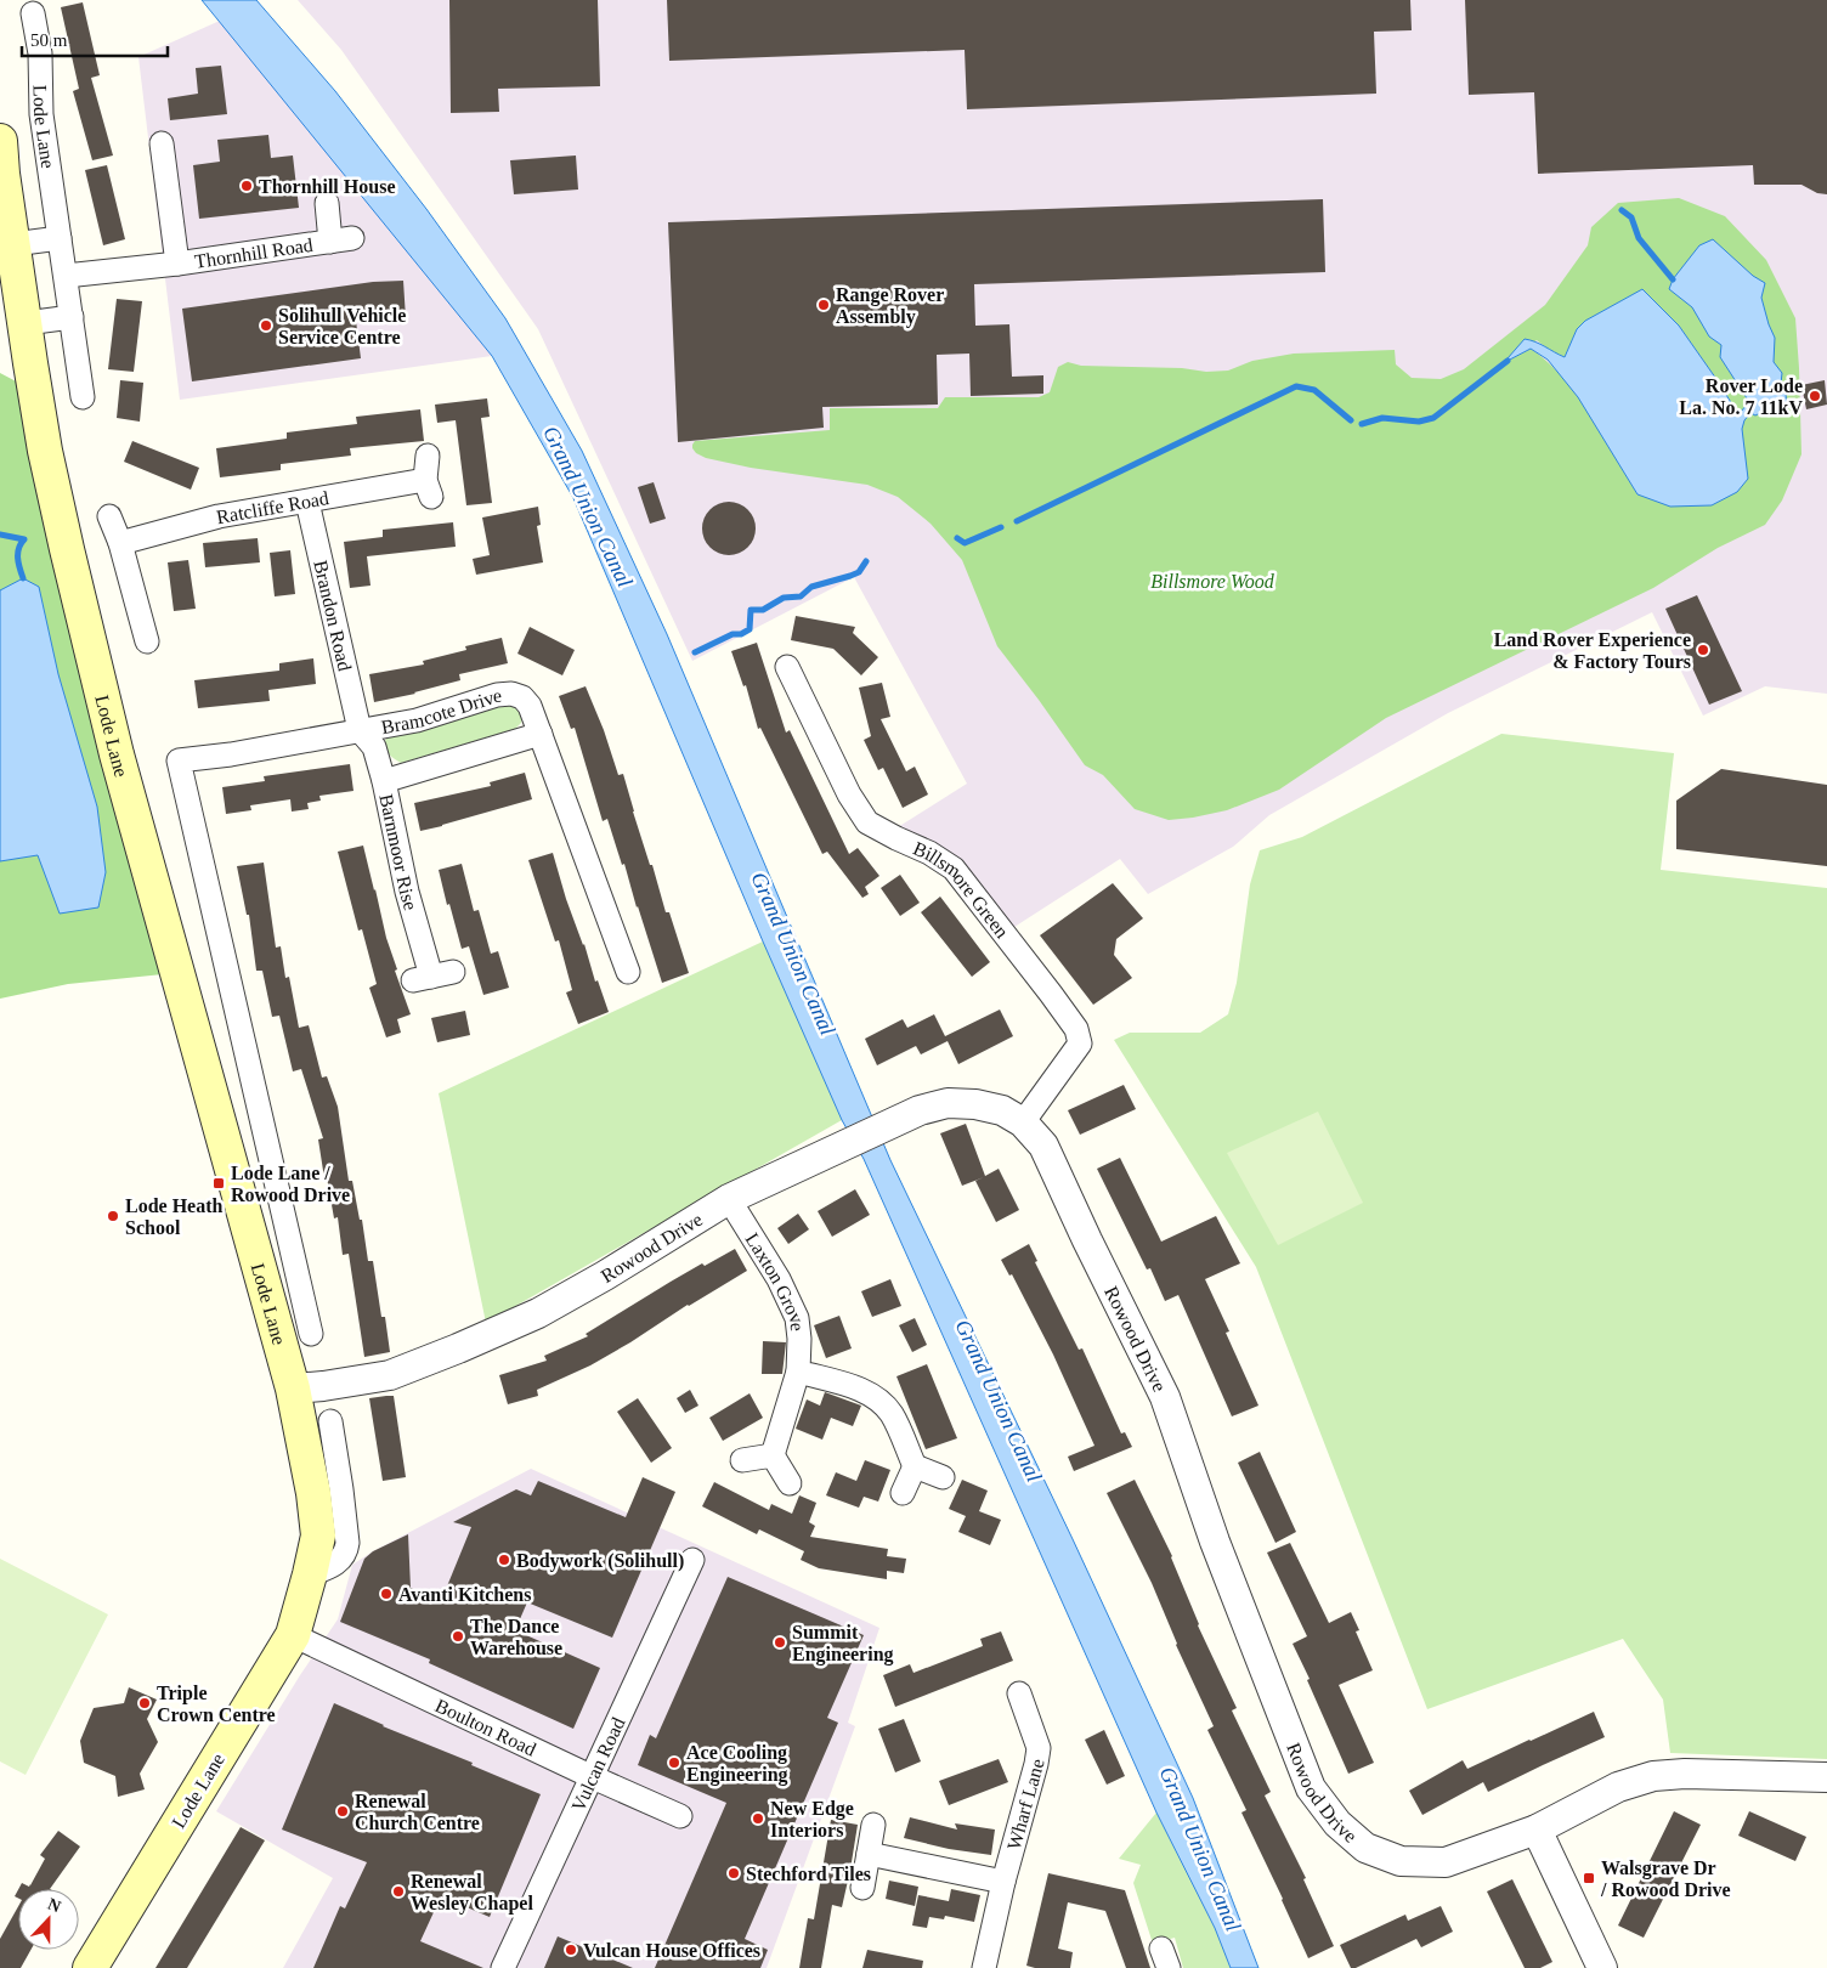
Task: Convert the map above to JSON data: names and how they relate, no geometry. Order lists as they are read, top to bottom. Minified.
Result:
{"streets":{"main road":["Lode Lane"],"street":["Thornhill Road","Ratcliffe Road","Brandon Road","Bramcote Drive","Barnmoor Rise","Billsmore Green","Rowood Drive","Laxton Grove","Boulton Road","Vulcan Road","Wharf Lane"]},"crossings":[["Lode Lane","Thornhill Road"],["Lode Lane","Bramcote Drive"],["Lode Lane","Rowood Drive"],["Lode Lane","Boulton Road"],["Ratcliffe Road","Brandon Road"],["Brandon Road","Bramcote Drive"],["Brandon Road","Barnmoor Rise"],["Bramcote Drive","Barnmoor Rise"],["Billsmore Green","Rowood Drive"],["Rowood Drive","Laxton Grove"],["Boulton Road","Vulcan Road"]],"water":["Grand Union Canal"],"parks":["Billsmore Wood"],"places":{"other":["Thornhill House","Range Rover Assembly","Solihull Vehicle Service Centre","Rover Lode La. No. 7 11kV","Land Rover Experience & Factory Tours","Lode Heath School","Bodywork (Solihull)","Avanti Kitchens","The Dance Warehouse","Summit Engineering","Triple Crown Centre","Ace Cooling Engineering","Renewal Church Centre","New Edge Interiors","Stechford Tiles","Renewal Wesley Chapel","Vulcan House Offices"],"transit":["Lode Lane / Rowood Drive","Walsgrave Dr / Rowood Drive"]},"scale_bar":"50 m","north":"top"}
